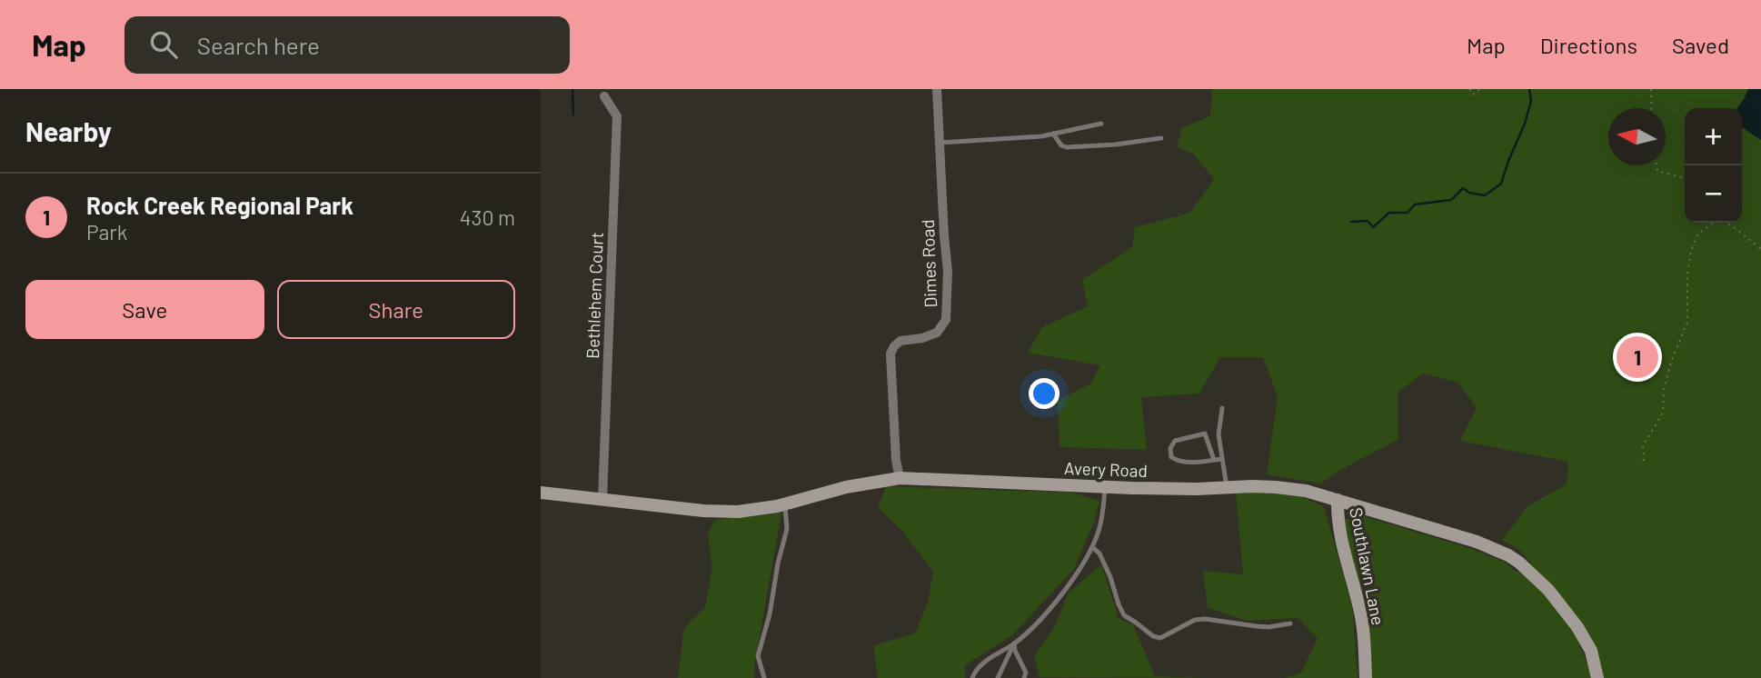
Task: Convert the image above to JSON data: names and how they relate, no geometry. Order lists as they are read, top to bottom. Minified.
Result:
{"streets":{"street":["Dimes Road","Bethlehem Court","Avery Road","Southlawn Lane"]},"crossings":[["Dimes Road","Avery Road"],["Bethlehem Court","Avery Road"],["Avery Road","Southlawn Lane"]],"north":"left","page":{"header":"Map","search":"Search here","nav":["Map","Directions","Saved"],"heading":"Nearby","map_buttons":["+","−"],"list":[{"mark":"1","name":"Rock Creek Regional Park","note":"Park","value":"430 m"}],"buttons":["Save","Share"],"pins":"1"}}
